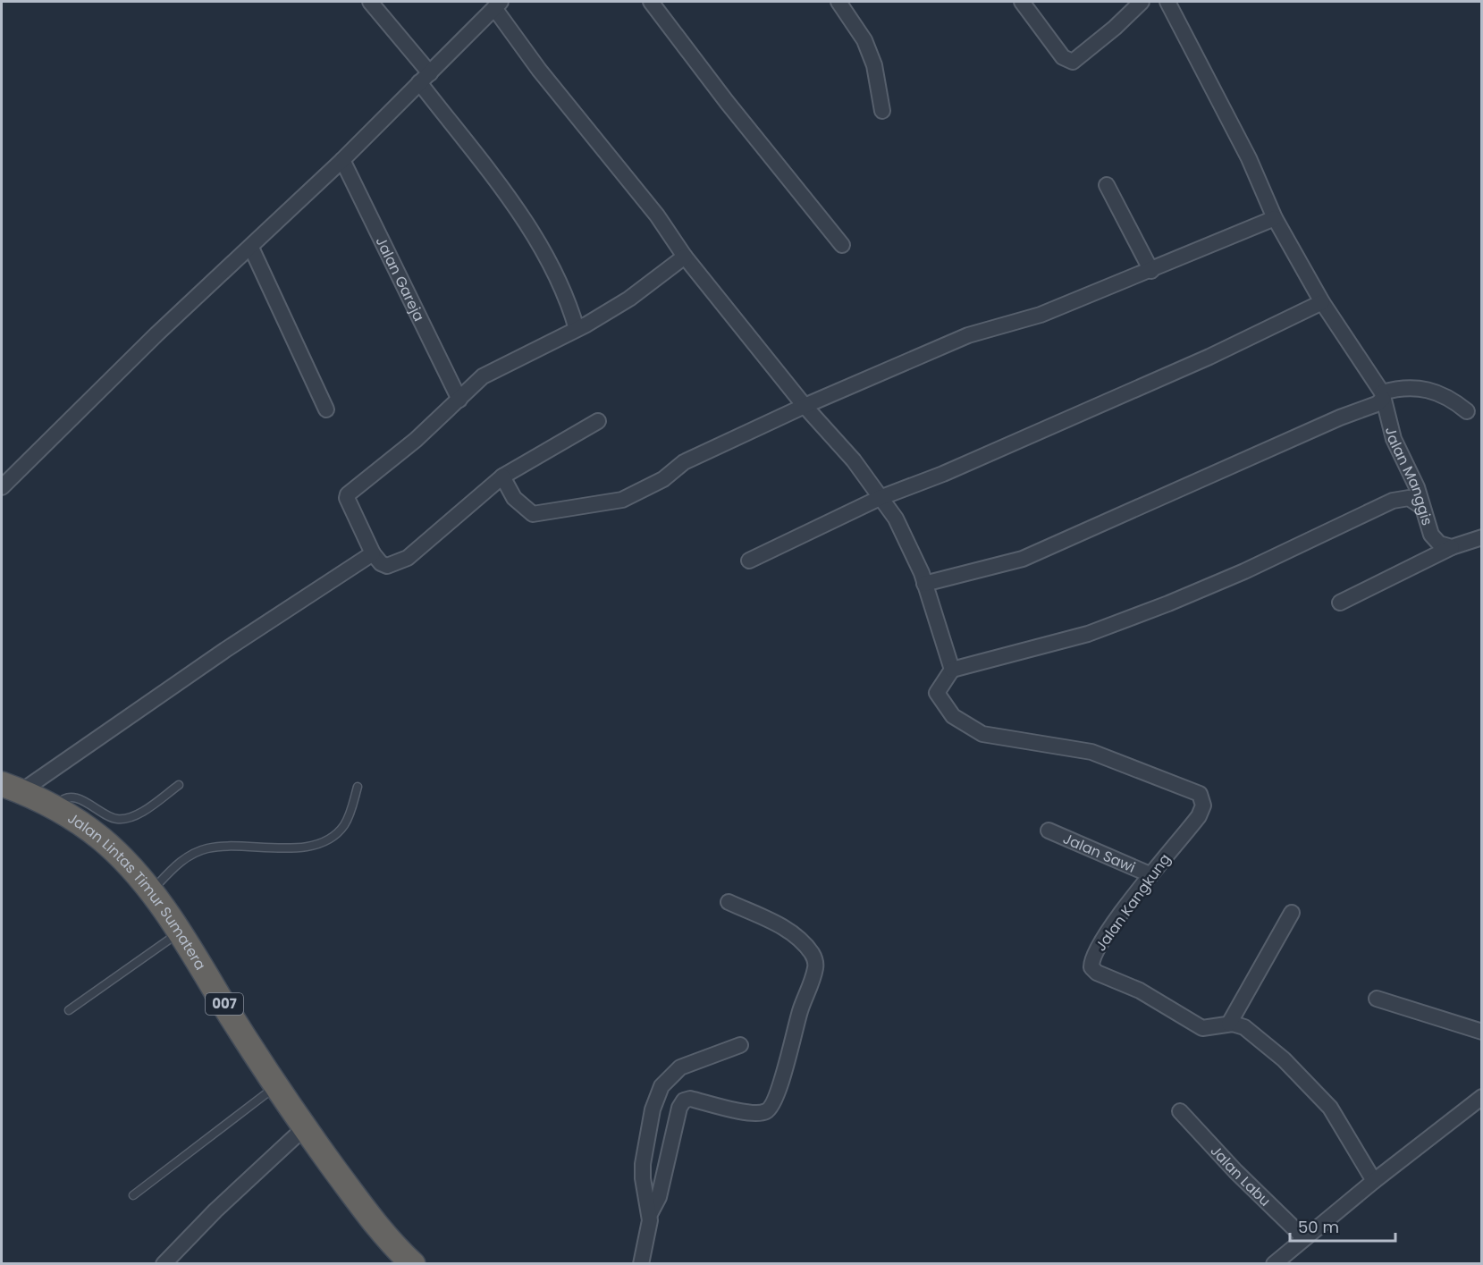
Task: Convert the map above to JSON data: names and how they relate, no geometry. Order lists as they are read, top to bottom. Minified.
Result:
{"streets":{"highway":["Jalan Lintas Timur Sumatera","007"],"street":["Jalan Gareja","Jalan Manggis","Jalan Sawi","Jalan Kangkung","Jalan Labu"]},"crossings":[["Jalan Sawi","Jalan Kangkung"]],"scale_bar":"50 m"}
